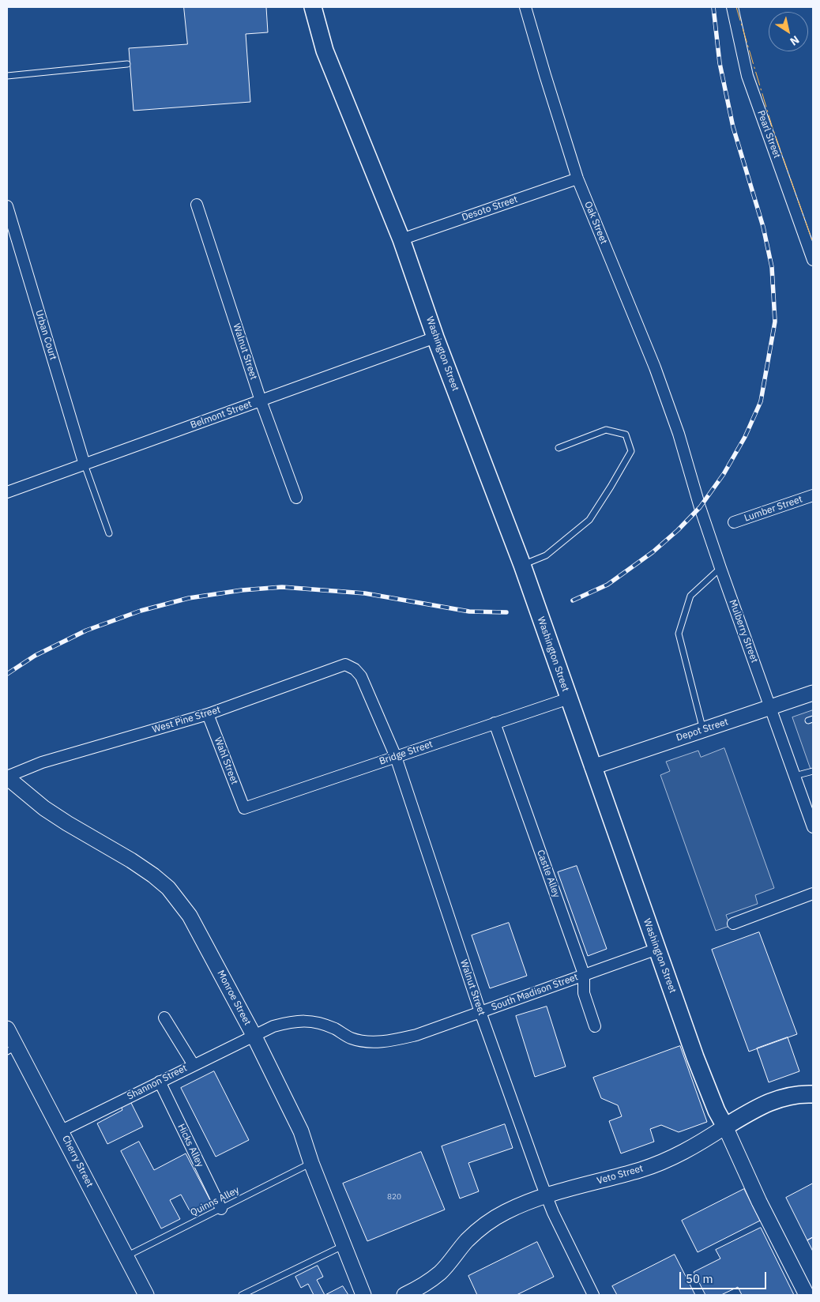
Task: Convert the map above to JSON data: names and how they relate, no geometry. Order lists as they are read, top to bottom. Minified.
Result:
{"streets":{"main road":["Washington Street","Veto Street"],"street":["Pearl Street","Desoto Street","Oak Street","Urban Court","Walnut Street","Belmont Street","Lumber Street","Mulberry Street","West Pine Street","Depot Street","Bridge Street","Wahl Street","Castle Alley","South Madison Street","Monroe Street","Shannon Street","Hicks Alley","Cherry Street"],"lane":["Quinns Alley"]},"crossings":[["Desoto Street","Oak Street"],["Desoto Street","Washington Street"],["Oak Street","Mulberry Street"],["Urban Court","Belmont Street"],["Walnut Street","Belmont Street"],["Walnut Street","West Pine Street"],["Walnut Street","Bridge Street"],["Walnut Street","South Madison Street"],["Walnut Street","Veto Street"],["Washington Street","Belmont Street"],["Washington Street","Depot Street"],["Washington Street","Bridge Street"],["Washington Street","South Madison Street"],["Washington Street","Veto Street"],["Mulberry Street","Depot Street"],["West Pine Street","Wahl Street"],["West Pine Street","Monroe Street"],["Bridge Street","Wahl Street"],["Bridge Street","Castle Alley"],["Castle Alley","South Madison Street"],["South Madison Street","Monroe Street"],["South Madison Street","Shannon Street"],["Monroe Street","Shannon Street"],["Monroe Street","Quinns Alley"],["Shannon Street","Hicks Alley"],["Shannon Street","Cherry Street"],["Hicks Alley","Quinns Alley"],["Cherry Street","Quinns Alley"]],"house_numbers":["820"],"scale_bar":"50 m","north":"bottom right"}
